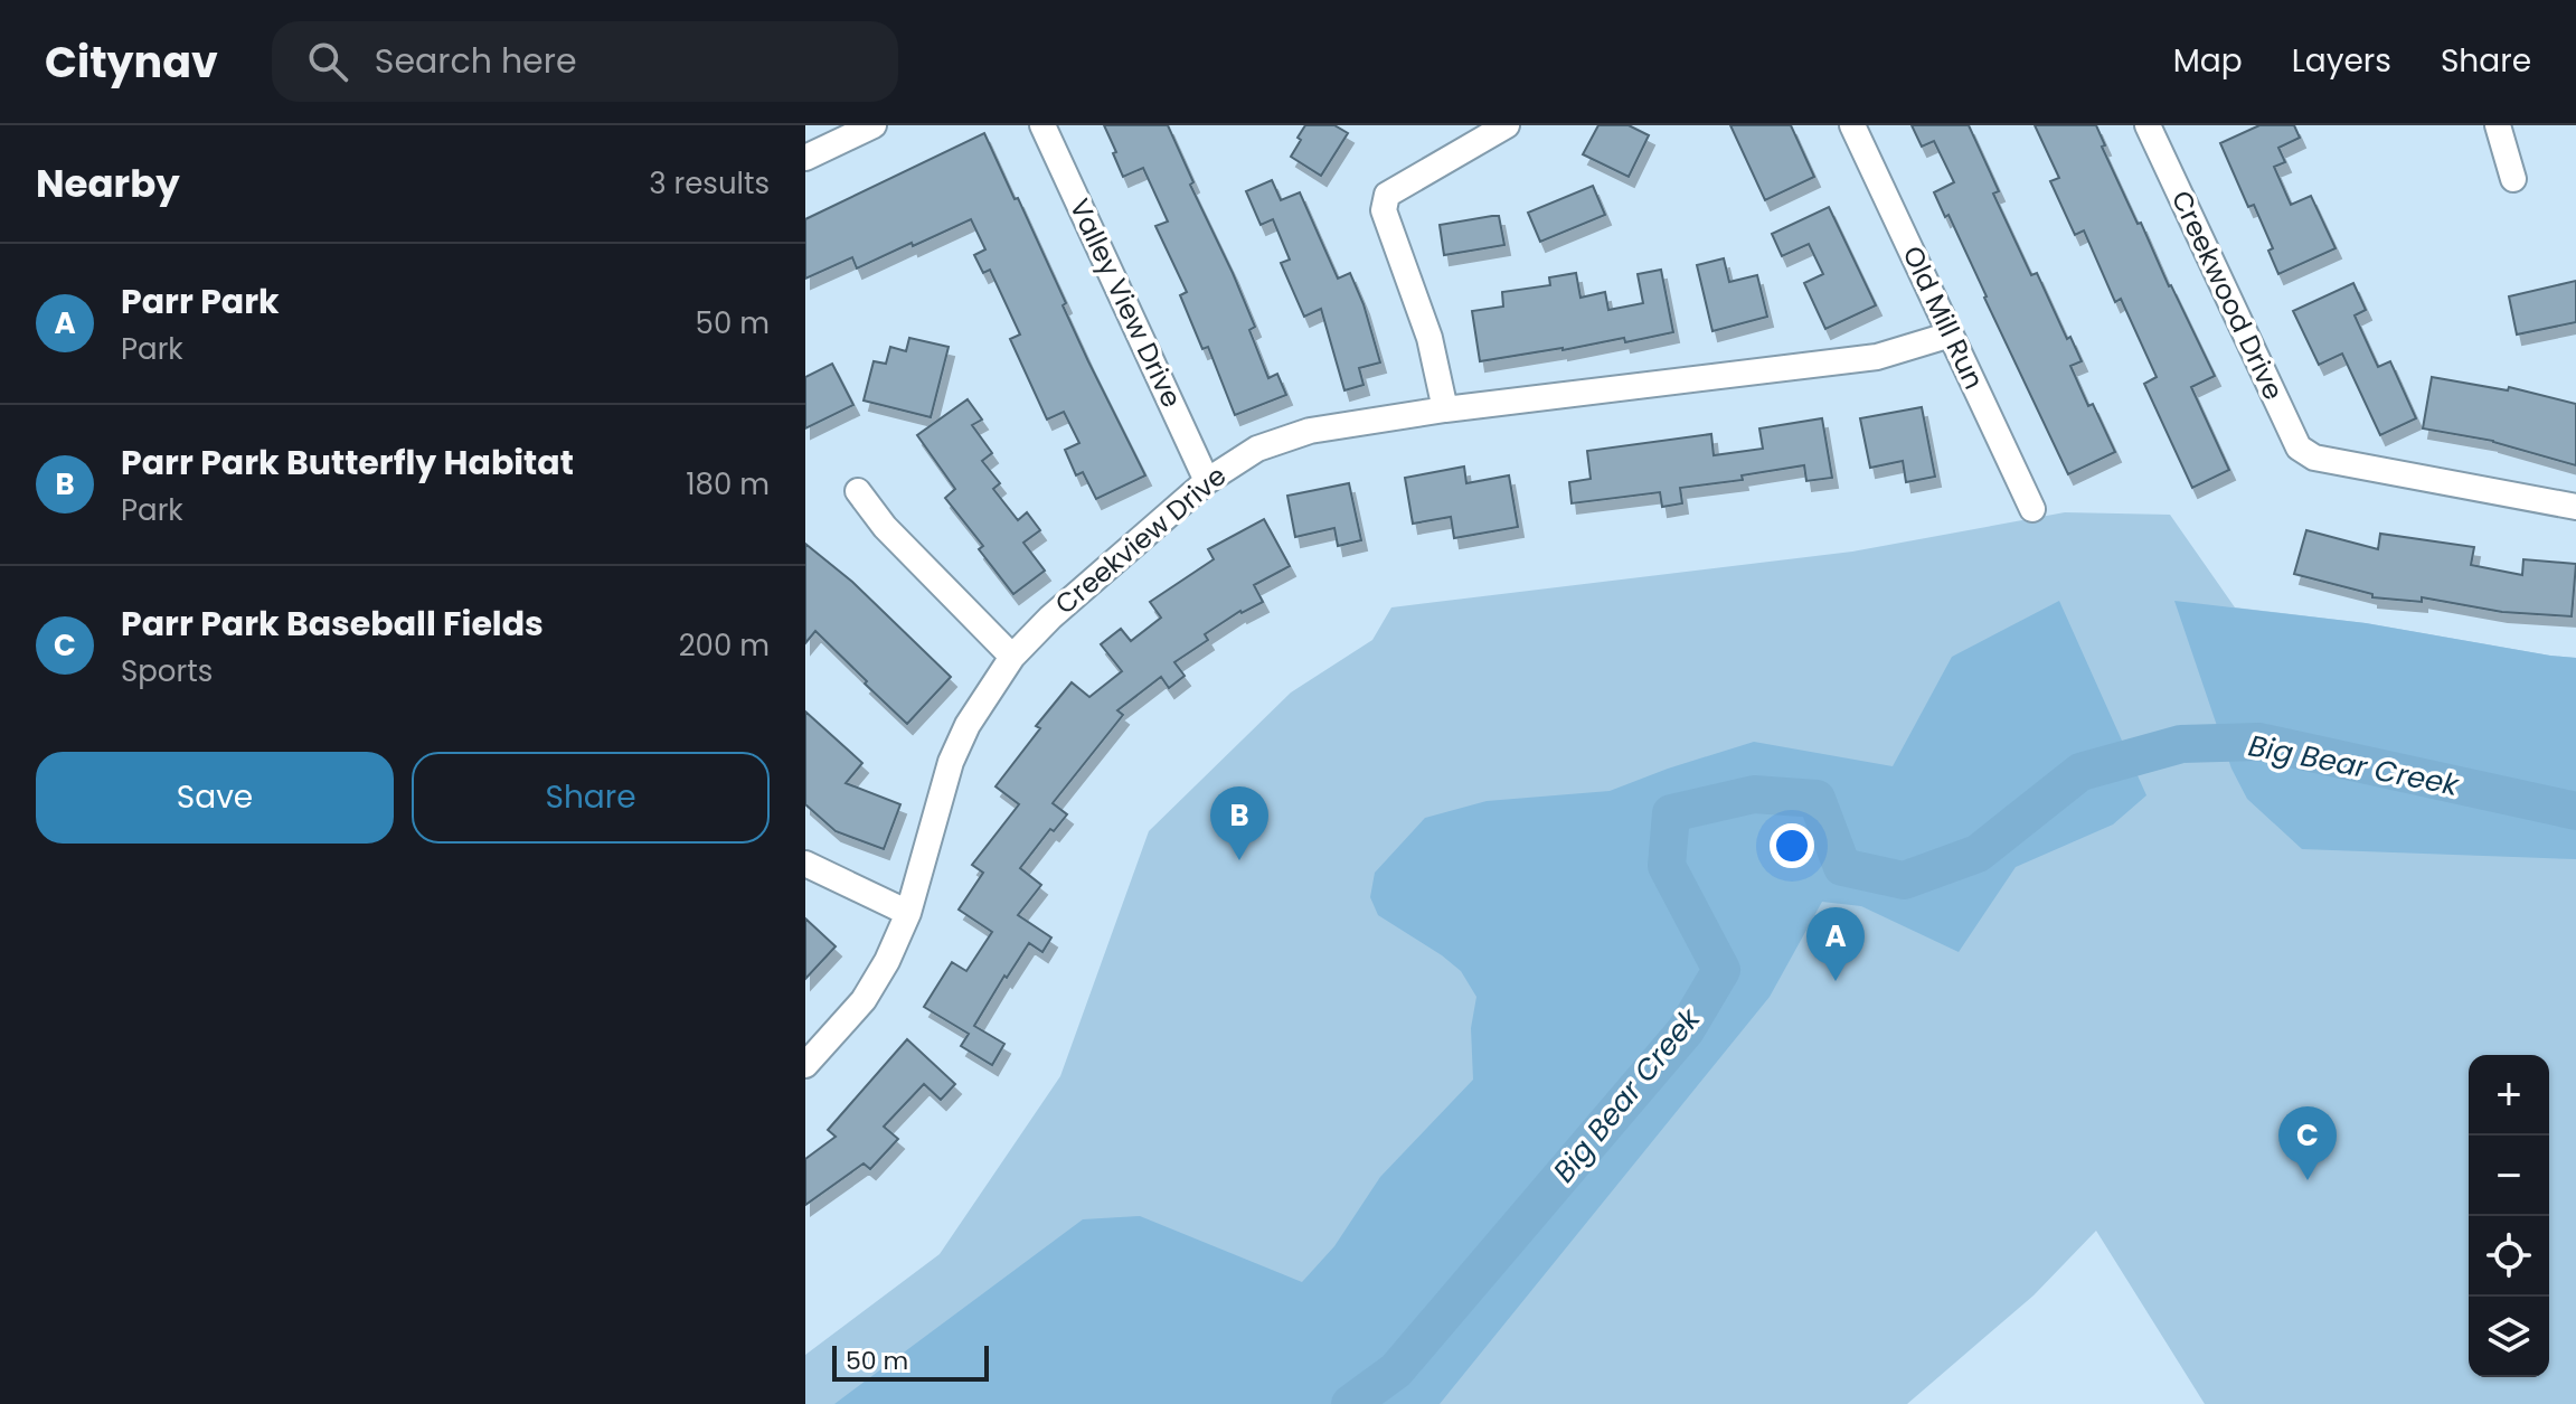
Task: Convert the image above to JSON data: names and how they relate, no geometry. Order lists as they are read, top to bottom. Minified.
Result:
{"streets":{"street":["Creekwood Drive","Valley View Drive","Old Mill Run","Creekview Drive"]},"crossings":[["Valley View Drive","Creekview Drive"],["Old Mill Run","Creekview Drive"]],"water":["Big Bear Creek"],"scale_bar":"50 m","page":{"header":"Citynav","search":"Search here","nav":["Map","Layers","Share"],"heading":["Nearby","3 results"],"list":[{"mark":"A","name":"Parr Park","note":"Park","value":"50 m"},{"mark":"B","name":"Parr Park Butterfly Habitat","note":"Park","value":"180 m"},{"mark":"C","name":"Parr Park Baseball Fields","note":"Sports","value":"200 m"}],"buttons":["Save","Share"],"pins":["B","A","C"],"map_buttons":["+","−"],"scale":"50 m"}}
